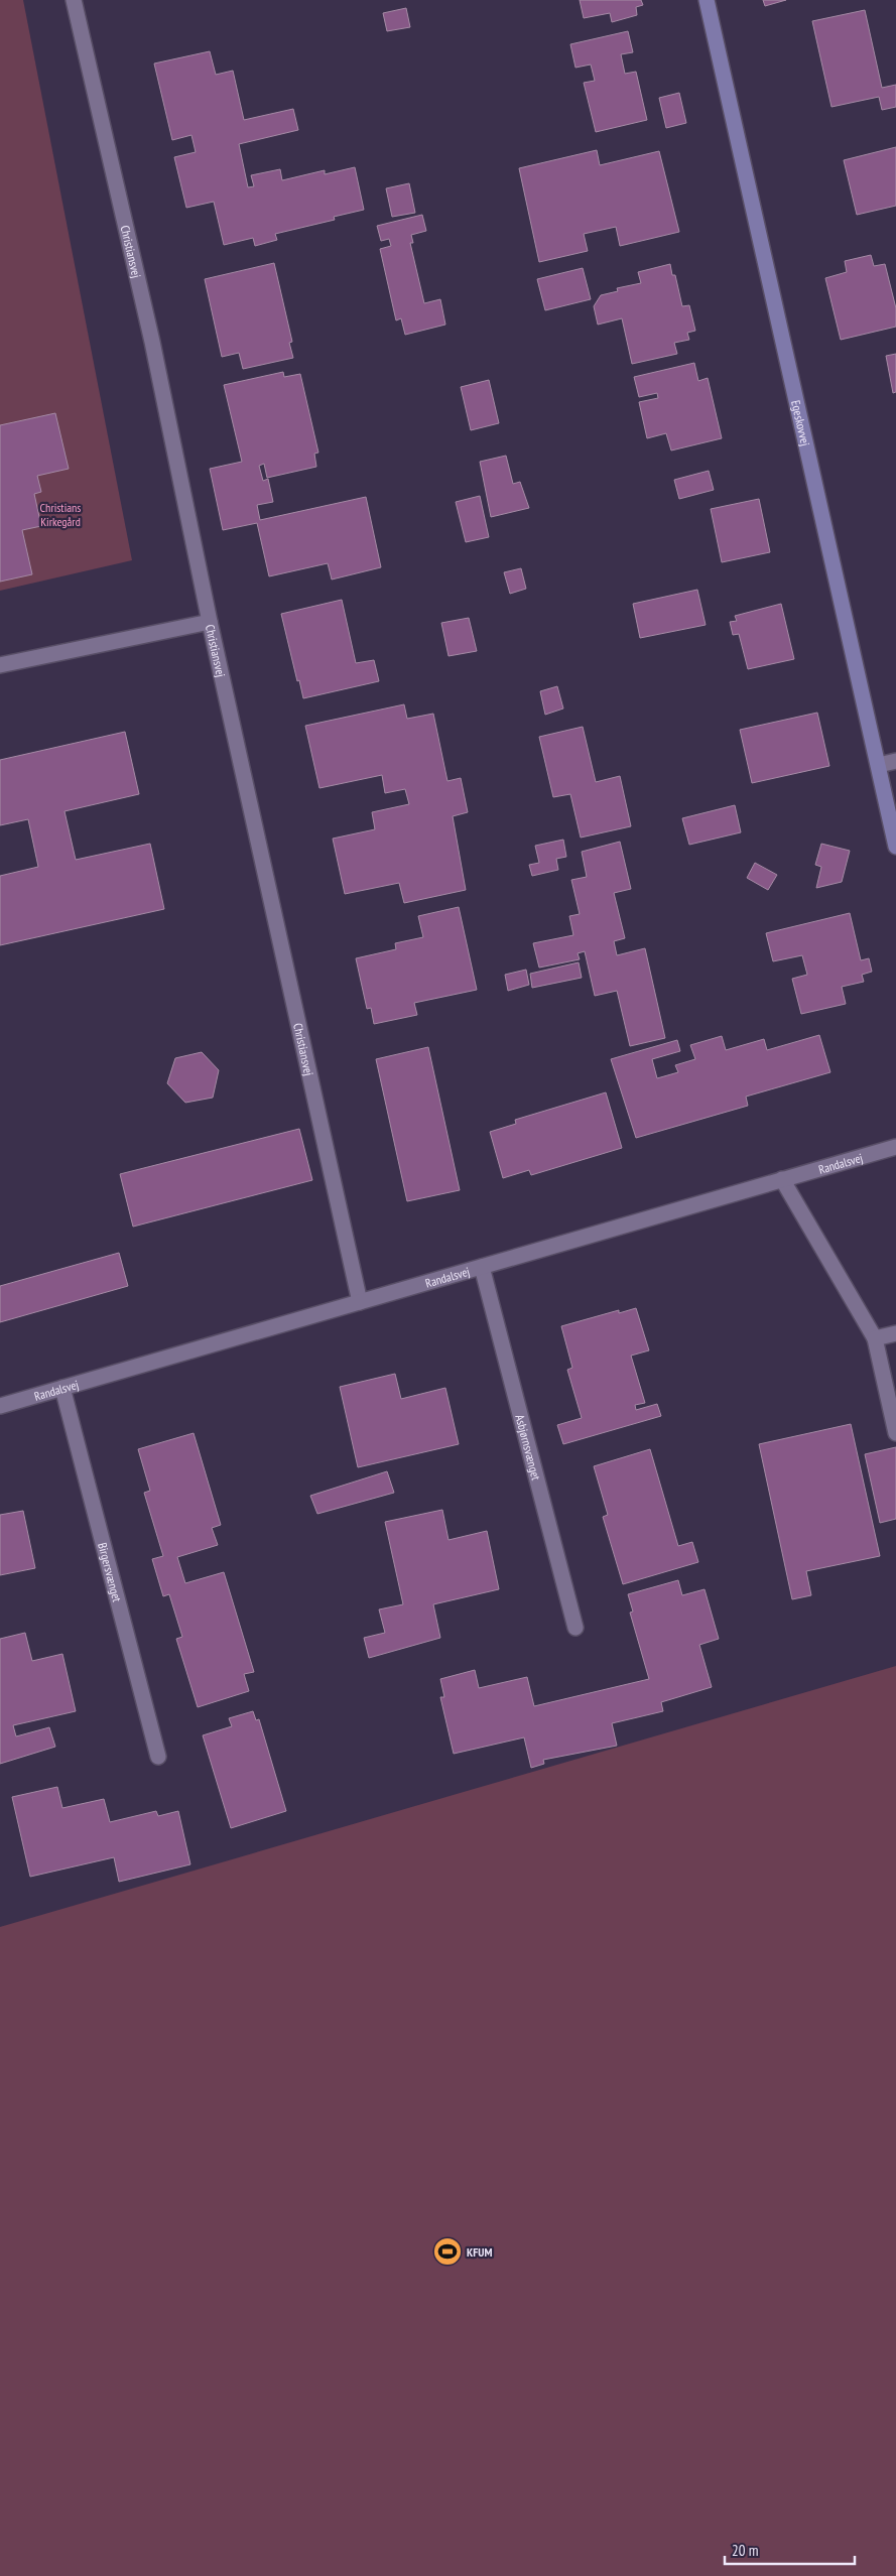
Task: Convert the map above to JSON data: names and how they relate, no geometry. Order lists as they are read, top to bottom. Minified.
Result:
{"streets":{"street":["Christiansvej","Egeskovvej","Randalsvej","Asbjørnsvænget","Birgersvænget"]},"crossings":[["Christiansvej","Randalsvej"],["Randalsvej","Asbjørnsvænget"],["Randalsvej","Birgersvænget"]],"parks":["Christians Kirkegård"],"places":{"sports":["KFUM"]},"scale_bar":"20 m"}
